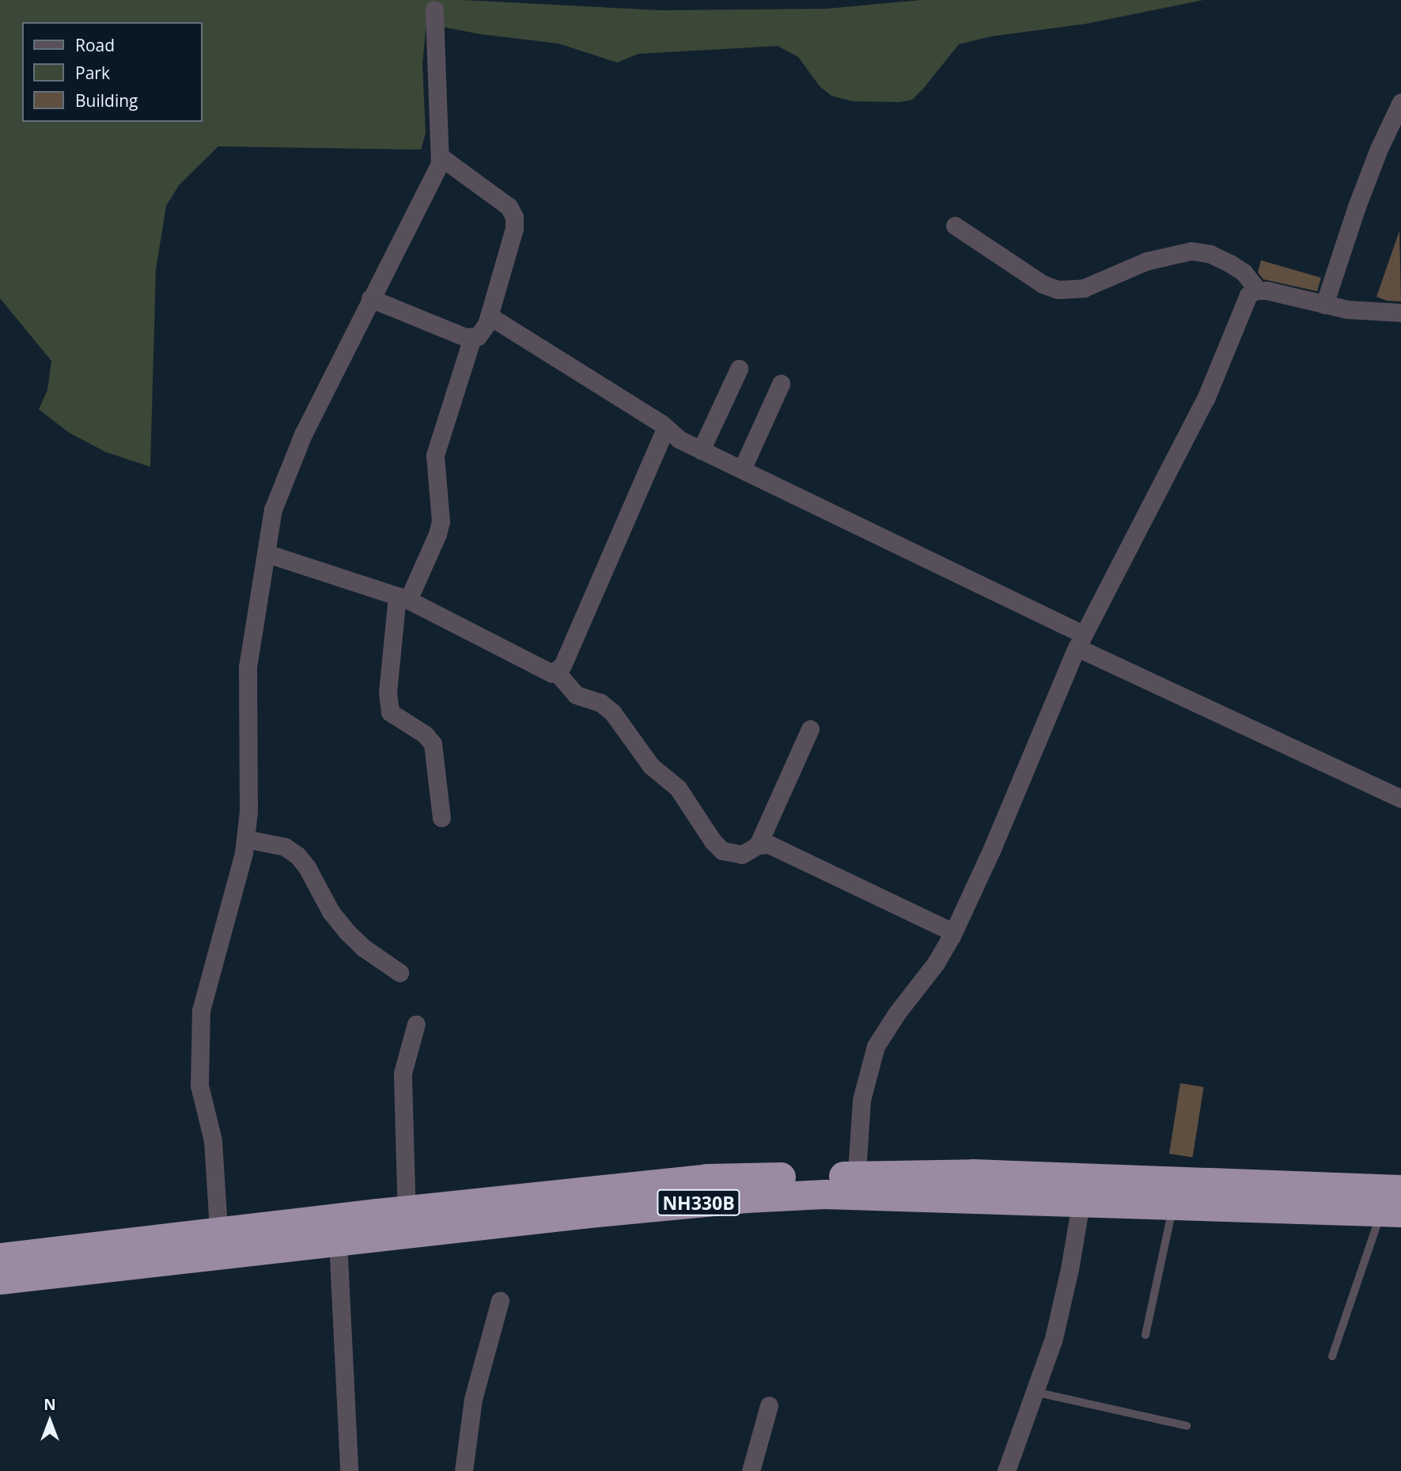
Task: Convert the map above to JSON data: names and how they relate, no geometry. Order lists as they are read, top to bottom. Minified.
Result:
{"streets":{"highway":["NH330B"]},"legend":["Road","Park","Building"],"north":"top"}
